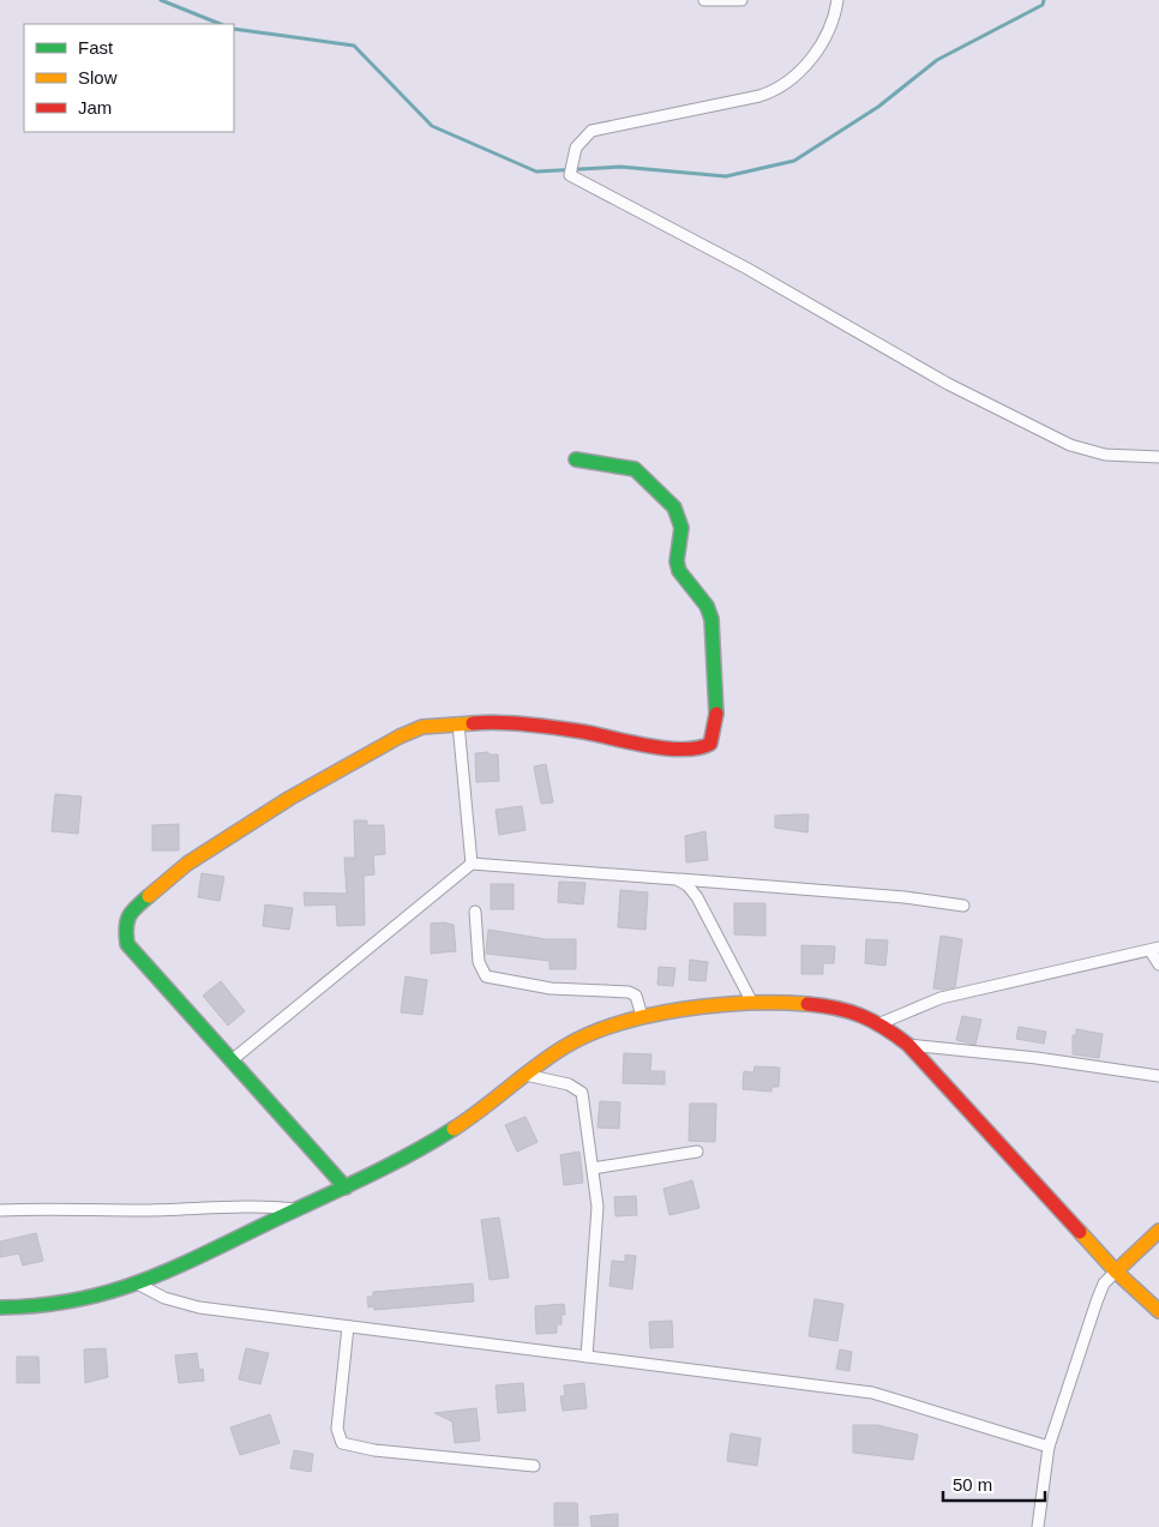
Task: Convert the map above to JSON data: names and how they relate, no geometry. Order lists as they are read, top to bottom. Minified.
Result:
{"legend":["Fast","Slow","Jam"],"scale_bar":"50 m"}
